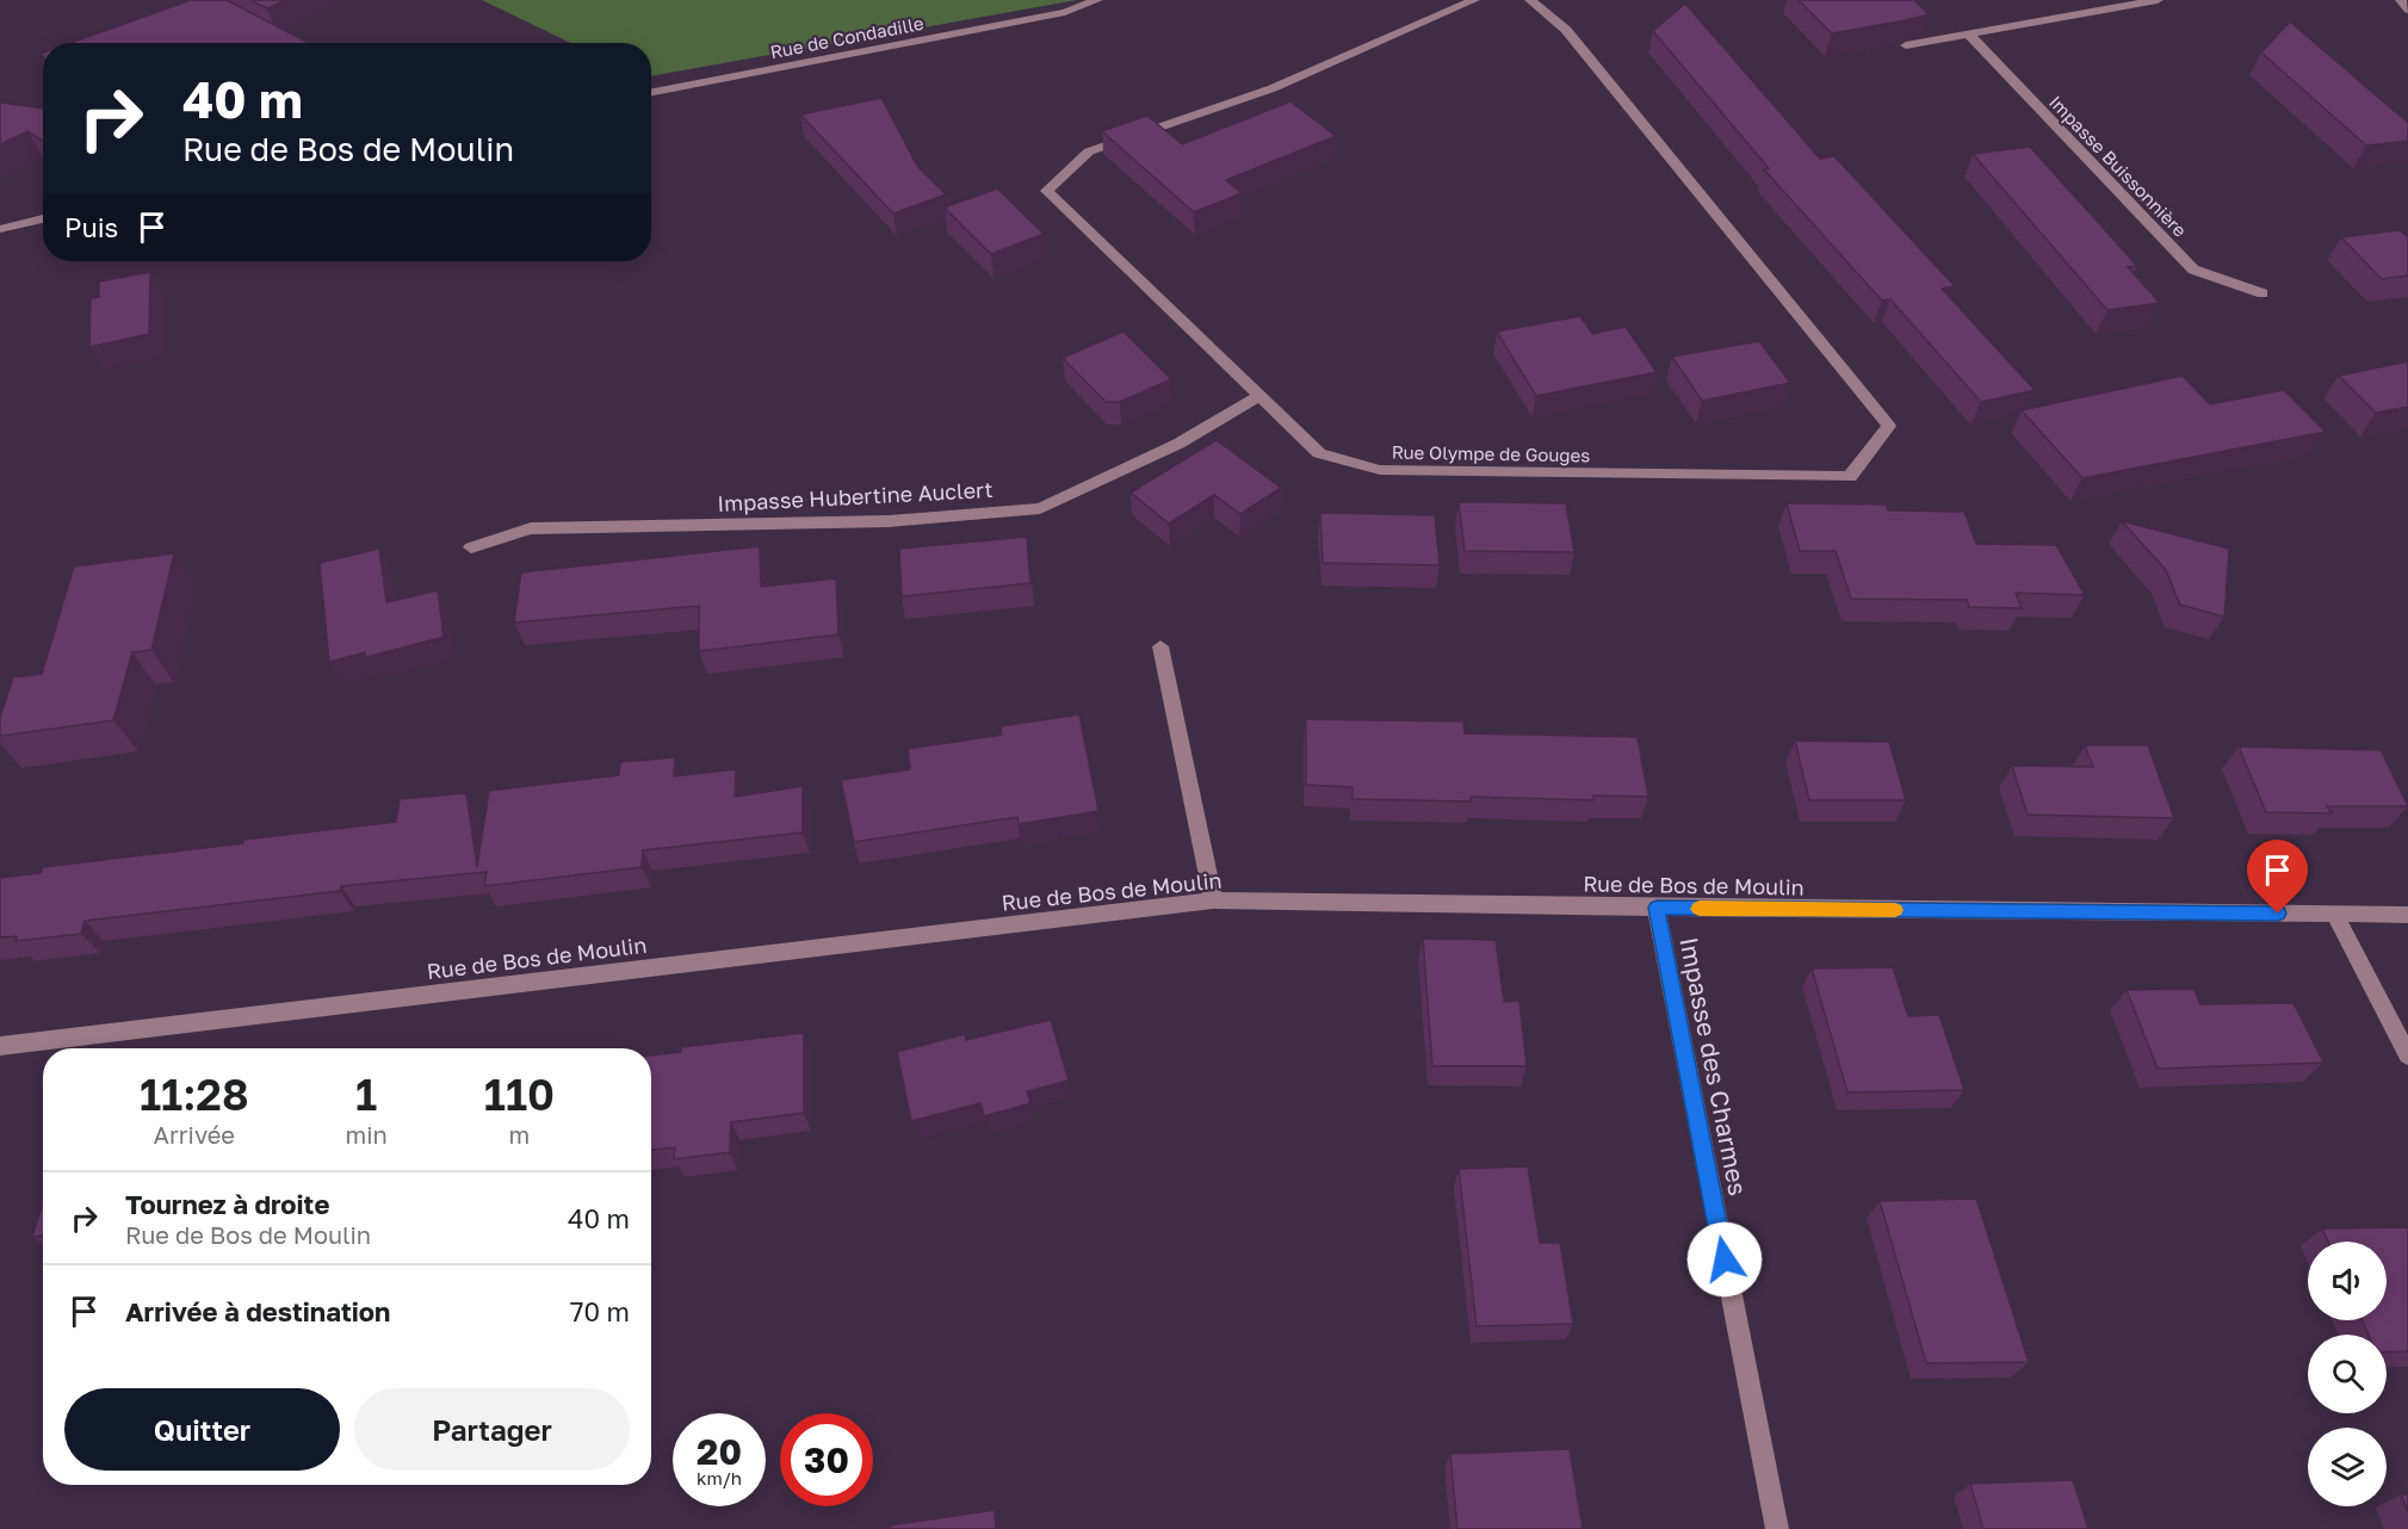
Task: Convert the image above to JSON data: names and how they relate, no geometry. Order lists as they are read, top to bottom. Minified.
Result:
{"streets":{"street":["Rue de Condadille","Impasse Buissonnière","Rue Olympe de Gouges","Impasse Hubertine Auclert","Rue de Bos de Moulin","Impasse des Charmes"]},"crossings":[["Rue Olympe de Gouges","Impasse Hubertine Auclert"],["Rue de Bos de Moulin","Impasse des Charmes"]],"page":{"turn":["40 m","Rue de Bos de Moulin"],"then":"Puis","eta":["11:28","Arrivée","1","min","110","m"],"list":[{"name":"Tournez à droite","note":"Rue de Bos de Moulin","value":"40 m"},{"name":"Arrivée à destination","value":"70 m"}],"buttons":["Quitter","Partager"],"speed":"20 km/h","limit":"30"}}
